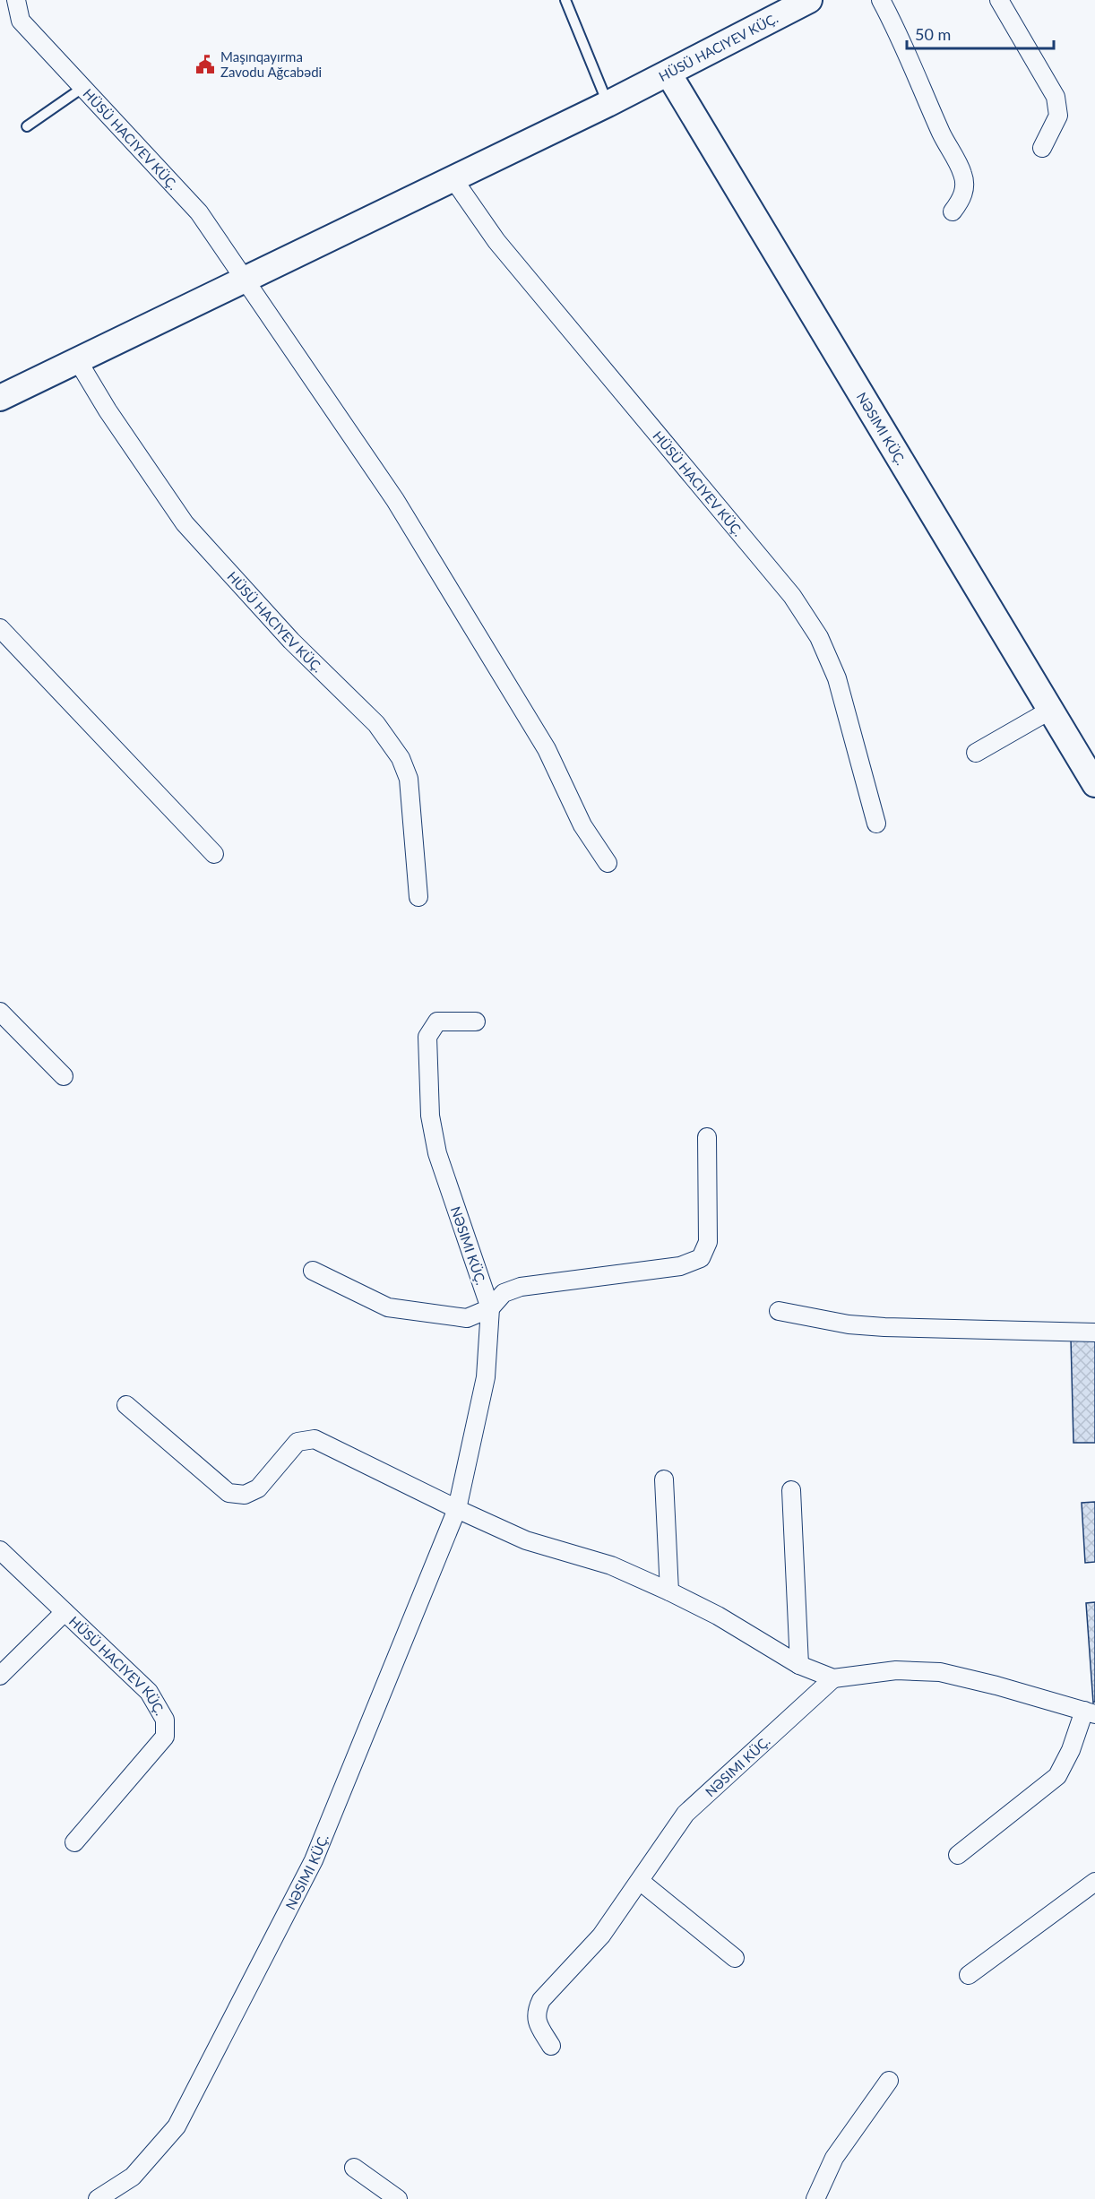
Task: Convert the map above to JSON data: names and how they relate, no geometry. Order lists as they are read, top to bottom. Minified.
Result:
{"streets":{"main road":["NƏSIMI KÜÇ."]},"places":{"public building":["Maşınqayırma Zavodu Ağcabədi"]},"scale_bar":"50 m"}
